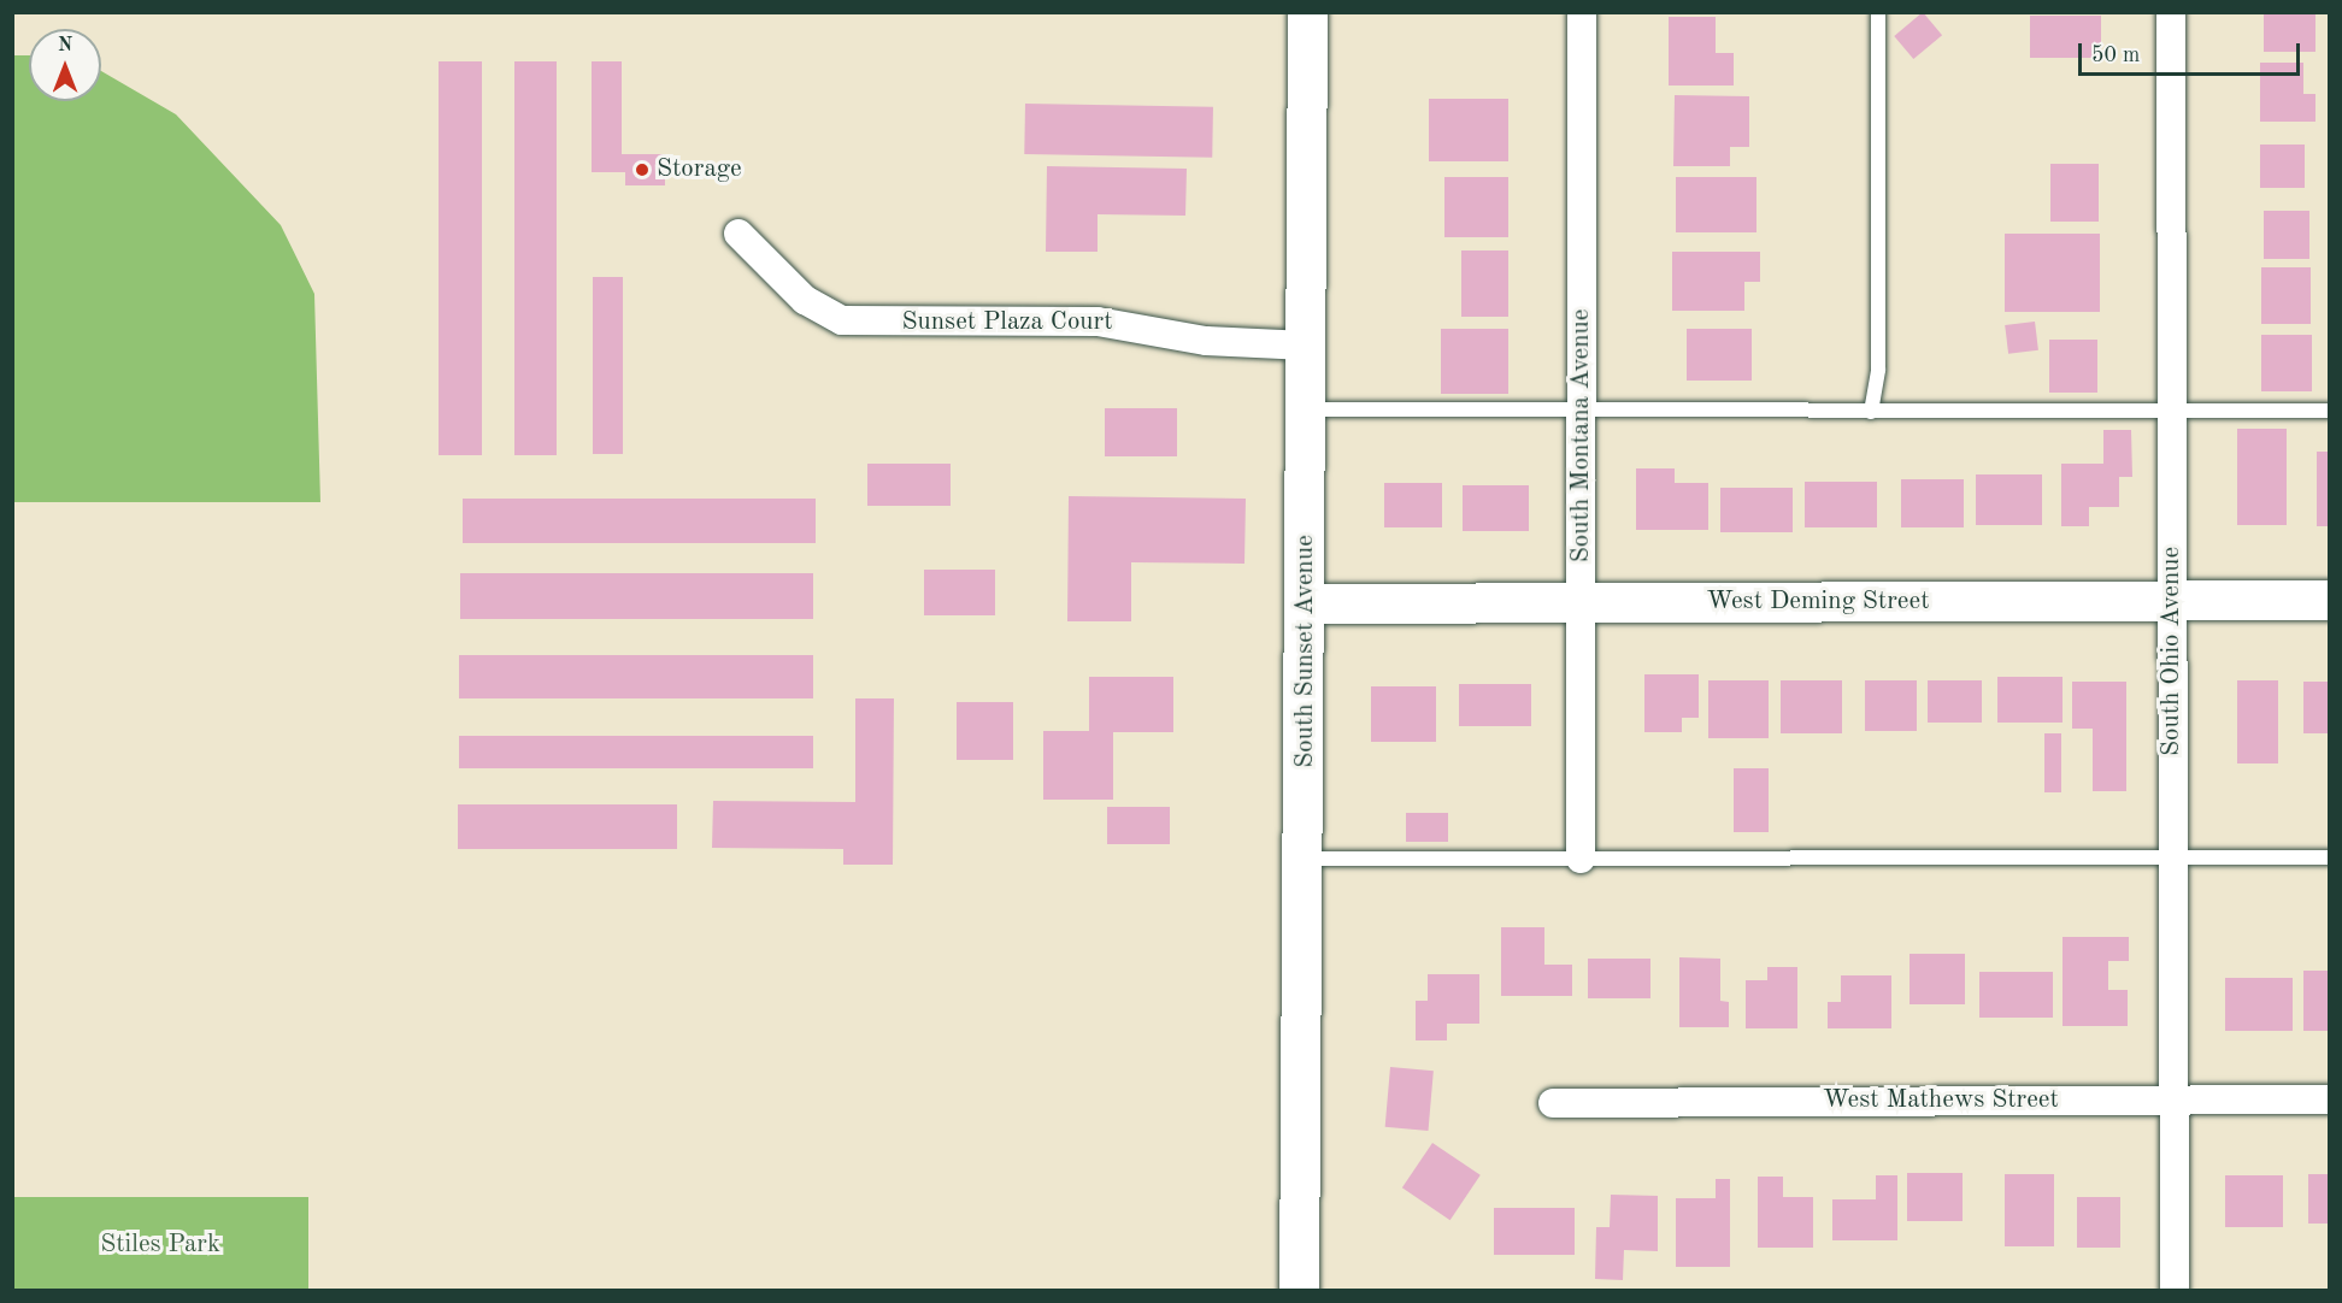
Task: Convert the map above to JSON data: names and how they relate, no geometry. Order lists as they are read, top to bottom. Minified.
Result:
{"streets":{"main road":["West Deming Street","South Sunset Avenue"],"street":["Sunset Plaza Court","South Montana Avenue","South Ohio Avenue","West Mathews Street"]},"crossings":[["Sunset Plaza Court","South Sunset Avenue"],["South Montana Avenue","West Deming Street"],["West Deming Street","South Sunset Avenue"],["West Deming Street","South Ohio Avenue"],["South Ohio Avenue","West Mathews Street"]],"parks":["Stiles Park"],"places":["Storage"],"scale_bar":"50 m","north":"top"}
